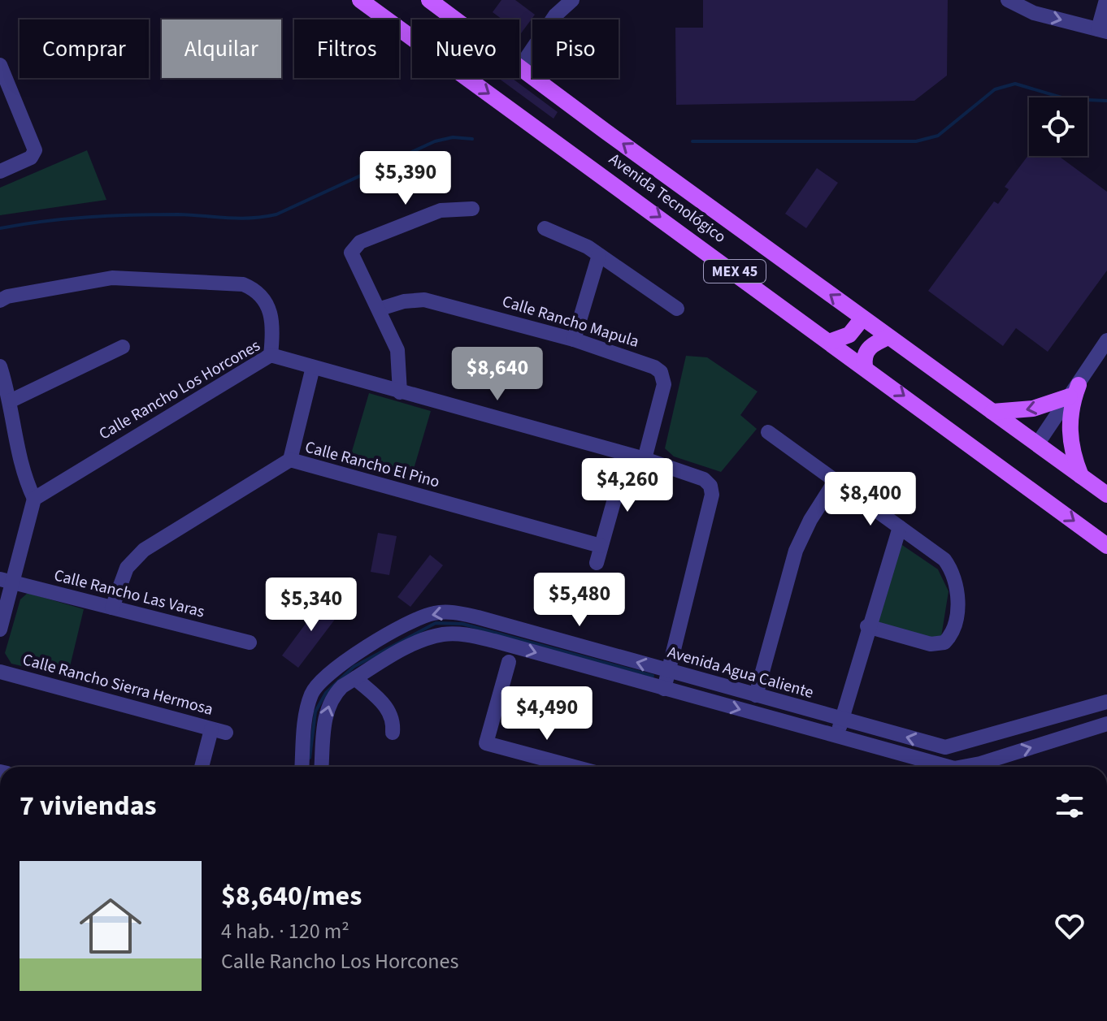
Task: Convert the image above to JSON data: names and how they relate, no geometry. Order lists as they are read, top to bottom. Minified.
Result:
{"streets":{"main road":["Avenida Tecnológico","MEX 45"],"street":["Calle Rancho Mapula","Calle Rancho Los Horcones","Calle Rancho El Pino","Calle Rancho Las Varas","Avenida Agua Caliente","Calle Rancho Sierra Hermosa"]},"crossings":[["Calle Rancho Mapula","Calle Rancho Los Horcones"],["Calle Rancho Los Horcones","Avenida Agua Caliente"],["Calle Rancho El Pino","Calle Rancho Las Varas"]],"page":{"chip":["Comprar","Alquilar","Filtros","Nuevo","Piso"],"price":["$5,390","$8,640","$4,260","$8,400","$5,480","$5,340","$4,490"],"heading":"7 viviendas","list":[{"name":"$8,640/mes","note":"4 hab. · 120 m² · Calle Rancho Los Horcones"}]}}
